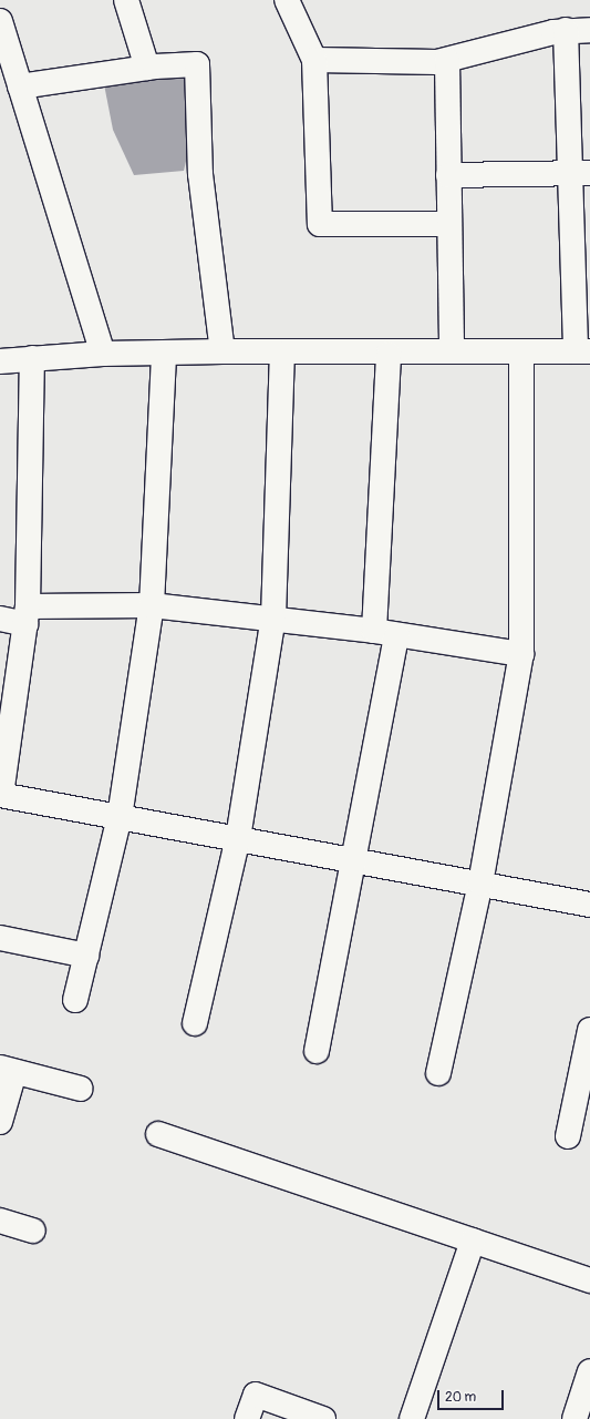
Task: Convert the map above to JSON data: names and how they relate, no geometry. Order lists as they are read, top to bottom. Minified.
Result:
{"scale_bar":"20 m"}
